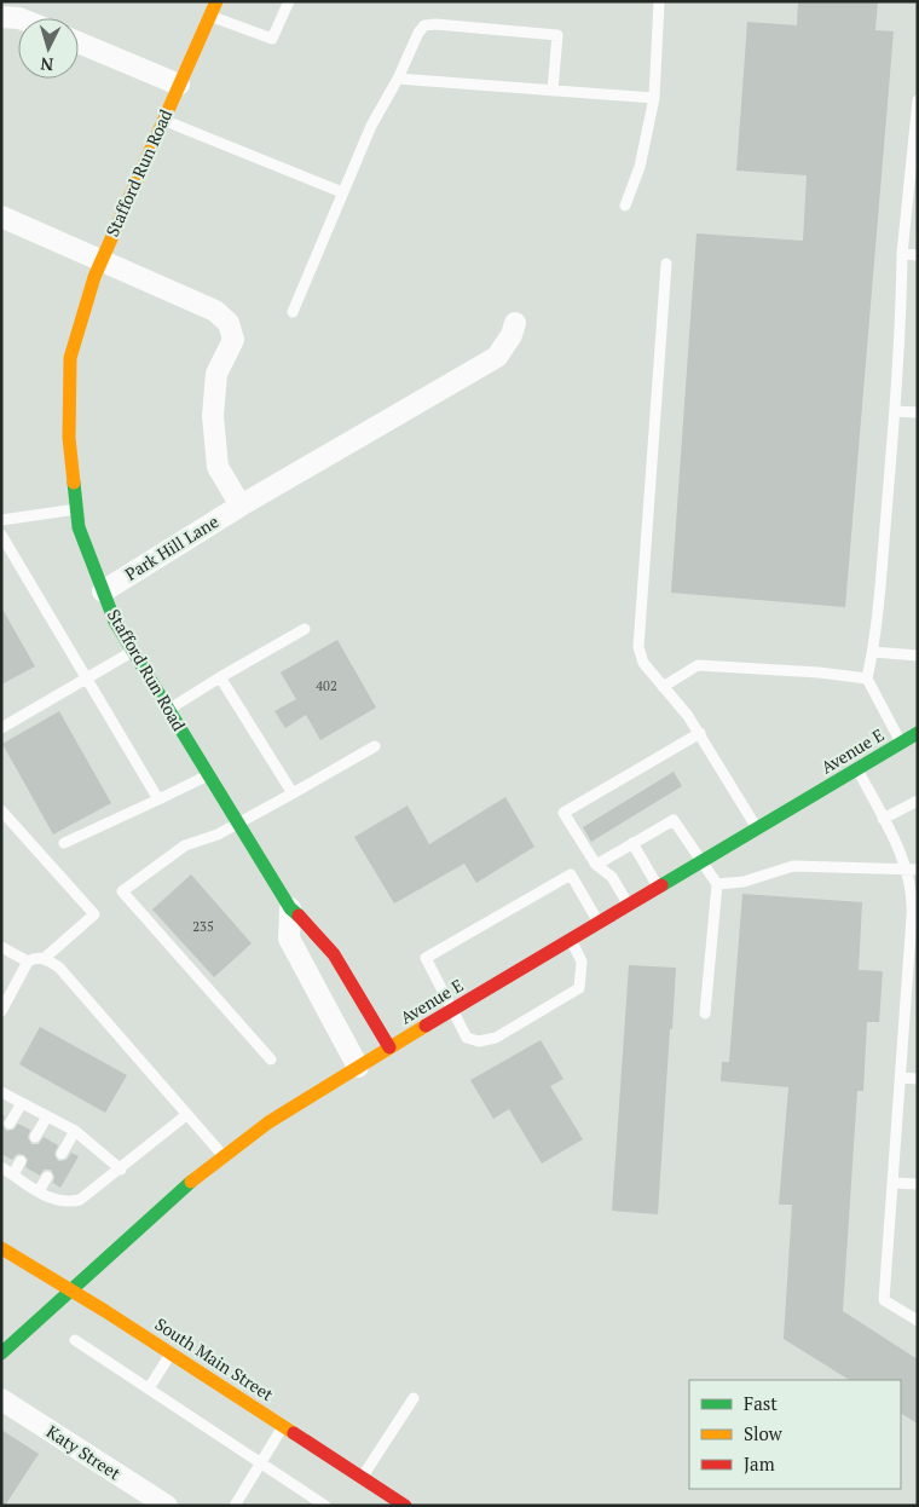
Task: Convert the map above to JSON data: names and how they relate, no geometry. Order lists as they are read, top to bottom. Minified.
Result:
{"streets":{"main road":["Stafford Run Road","Avenue E","South Main Street"],"street":["Park Hill Lane","Katy Street"]},"crossings":[["Stafford Run Road","Park Hill Lane"],["Stafford Run Road","Avenue E"],["Avenue E","South Main Street"]],"house_numbers":["402","235"],"legend":["Fast","Slow","Jam"],"north":"bottom"}
